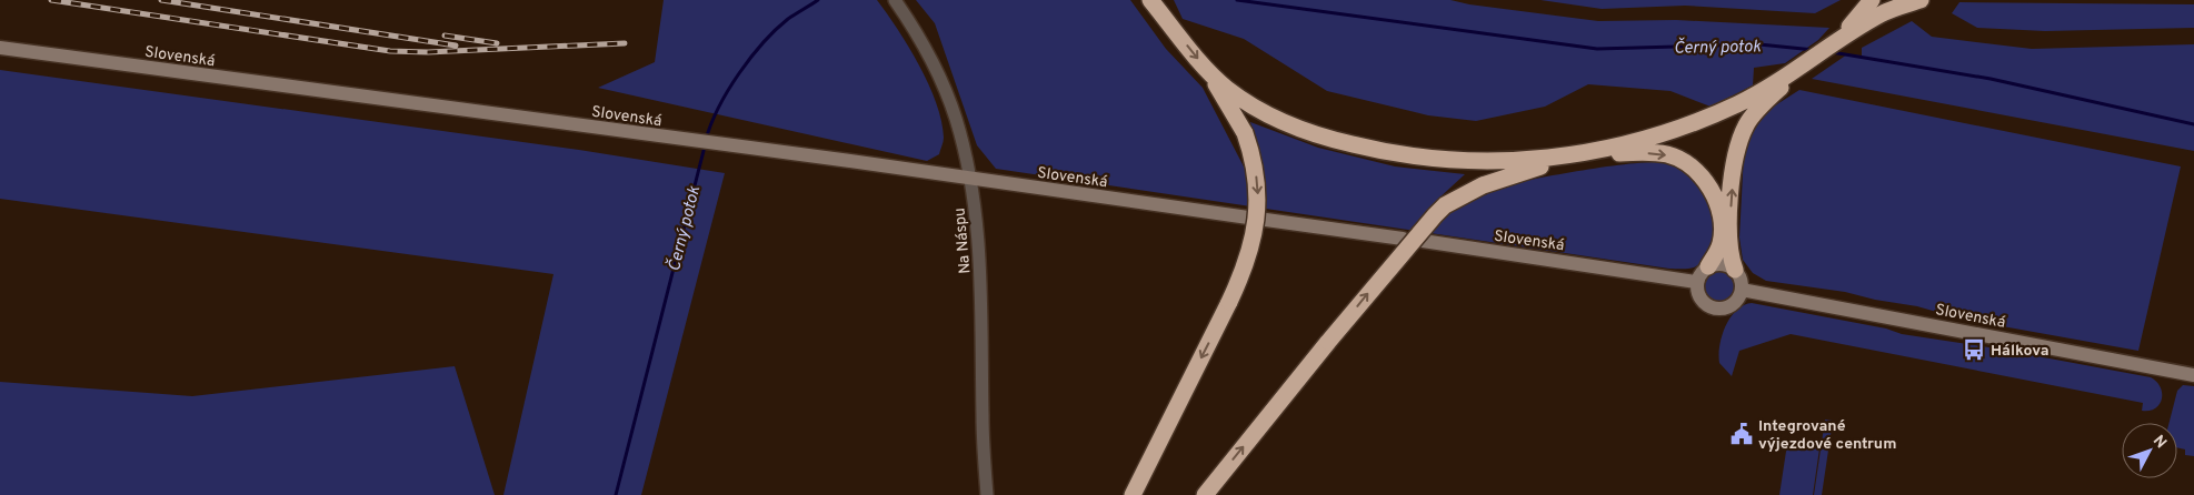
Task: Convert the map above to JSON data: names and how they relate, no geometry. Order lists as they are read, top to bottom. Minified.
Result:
{"streets":{"street":["Slovenská","Na Náspu"]},"crossings":[["Slovenská","Na Náspu"]],"water":["Černý potok"],"places":{"bus stop":["Hálkova"],"public building":["Integrované výjezdové centrum"]},"north":"top right"}
